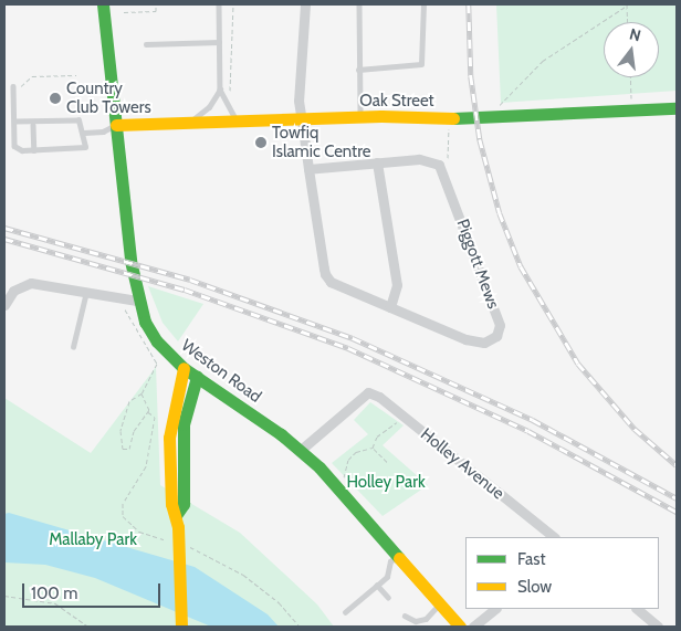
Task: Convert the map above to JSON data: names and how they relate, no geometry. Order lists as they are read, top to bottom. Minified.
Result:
{"streets":{"main road":["Oak Street","Weston Road"],"street":["Piggott Mews","Holley Avenue"]},"crossings":[["Oak Street","Piggott Mews"],["Oak Street","Weston Road"],["Weston Road","Holley Avenue"]],"parks":["Holley Park","Mallaby Park"],"places":["Country Club Towers","Towfiq Islamic Centre"],"legend":["Fast","Slow"],"scale_bar":"100 m","north":"top"}
